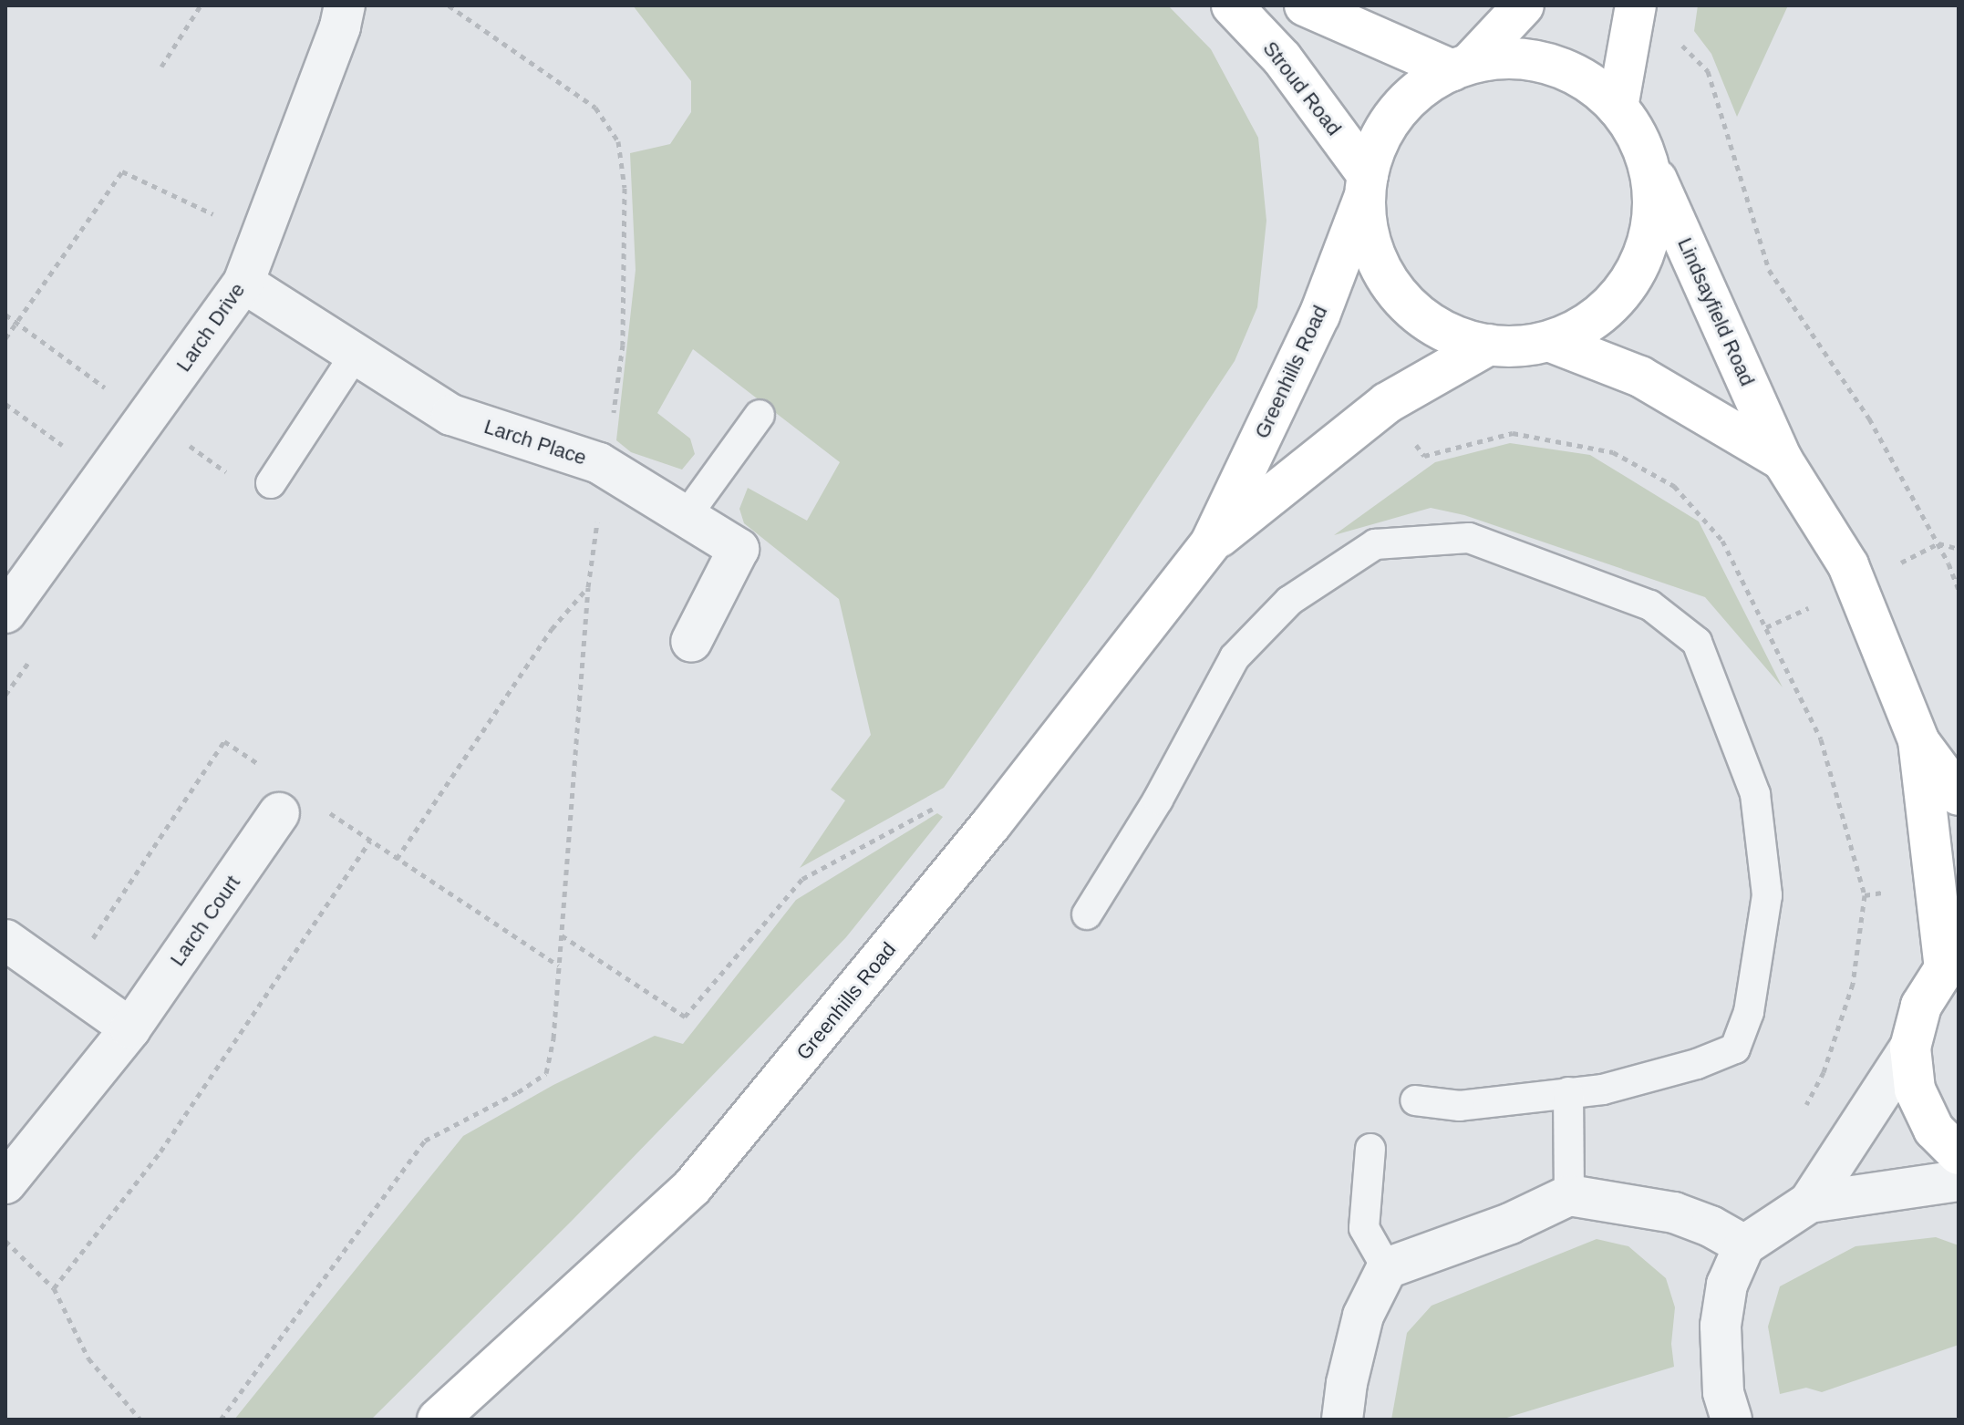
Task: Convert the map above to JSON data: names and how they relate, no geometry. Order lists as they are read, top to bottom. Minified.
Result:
{"streets":{"street":["Stroud Road","Lindsayfield Road","Larch Drive","Greenhills Road","Larch Place","Larch Court"]},"crossings":[["Stroud Road","Greenhills Road"],["Lindsayfield Road","Greenhills Road"],["Larch Drive","Larch Place"]]}
